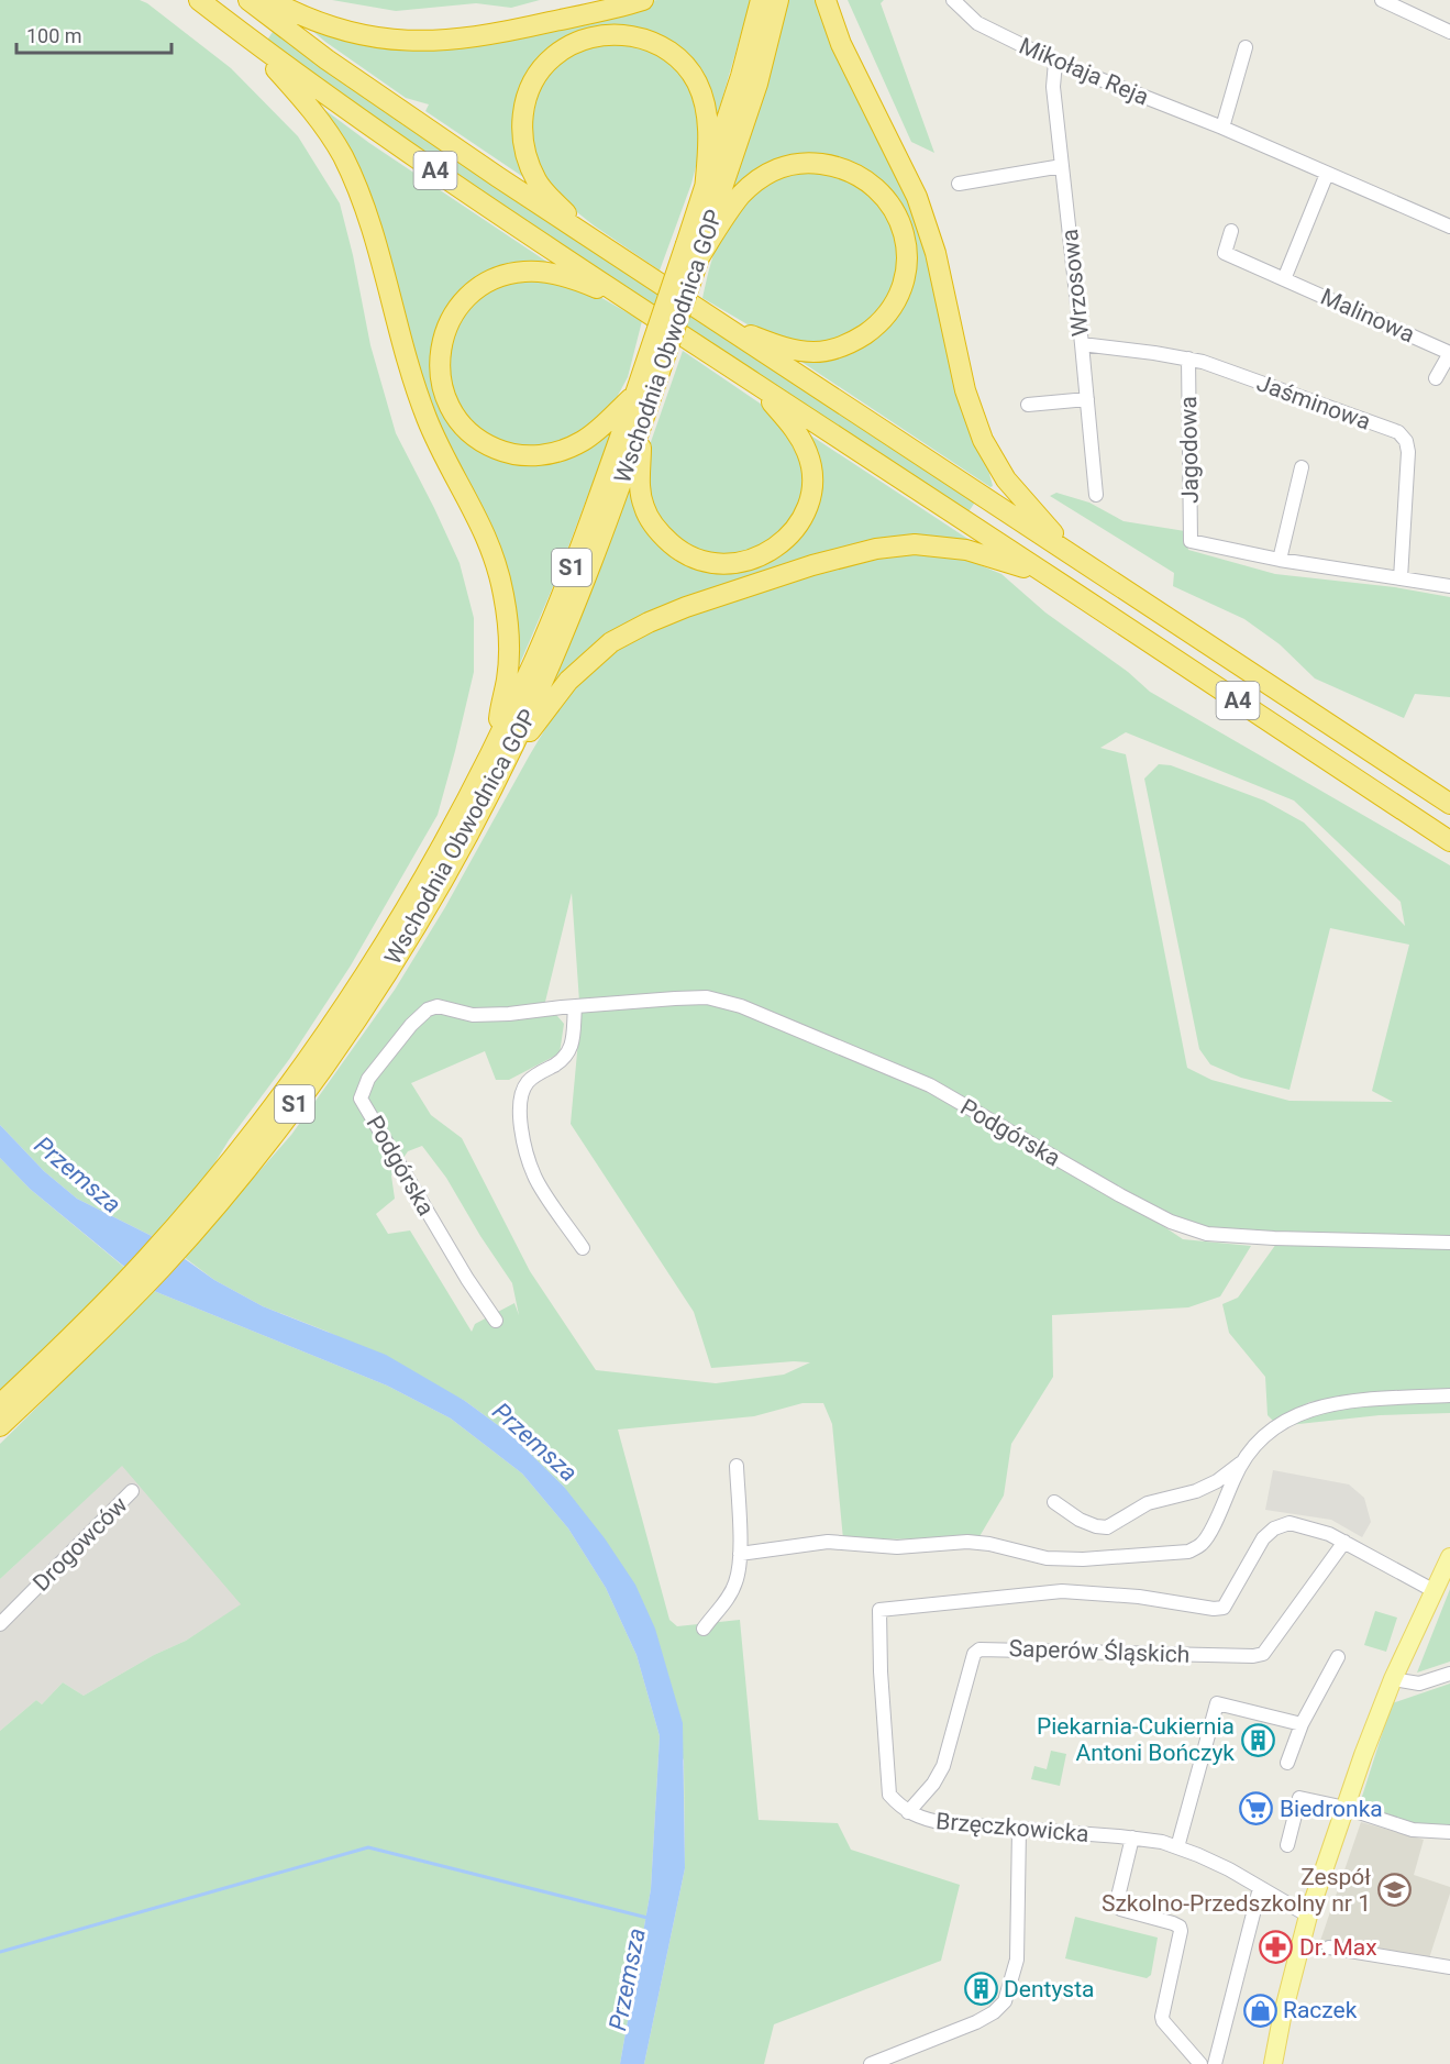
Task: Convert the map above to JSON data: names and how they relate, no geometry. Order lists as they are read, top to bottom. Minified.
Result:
{"streets":{"highway":["A4","Wschodnia Obwodnica GOP","S1"],"street":["Mikołaja Reja","Wrzosowa","Malinowa","Jaśminowa","Jagodowa","Podgórska","Drogowców","Saperów Śląskich","Brzęczkowicka"]},"crossings":[["Mikołaja Reja","Wrzosowa"],["Wrzosowa","Jaśminowa"],["Wschodnia Obwodnica GOP","S1"],["Jaśminowa","Jagodowa"],["Saperów Śląskich","Brzęczkowicka"]],"water":["Przemsza"],"places":{"building":["Piekarnia-Cukiernia Antoni Bończyk","Dentysta"],"supermarket":["Biedronka"],"school or university":["Zespół Szkolno-Przedszkolny nr 1"],"pharmacy":["Dr. Max"],"shop":["Raczek"]},"scale_bar":"100 m"}
